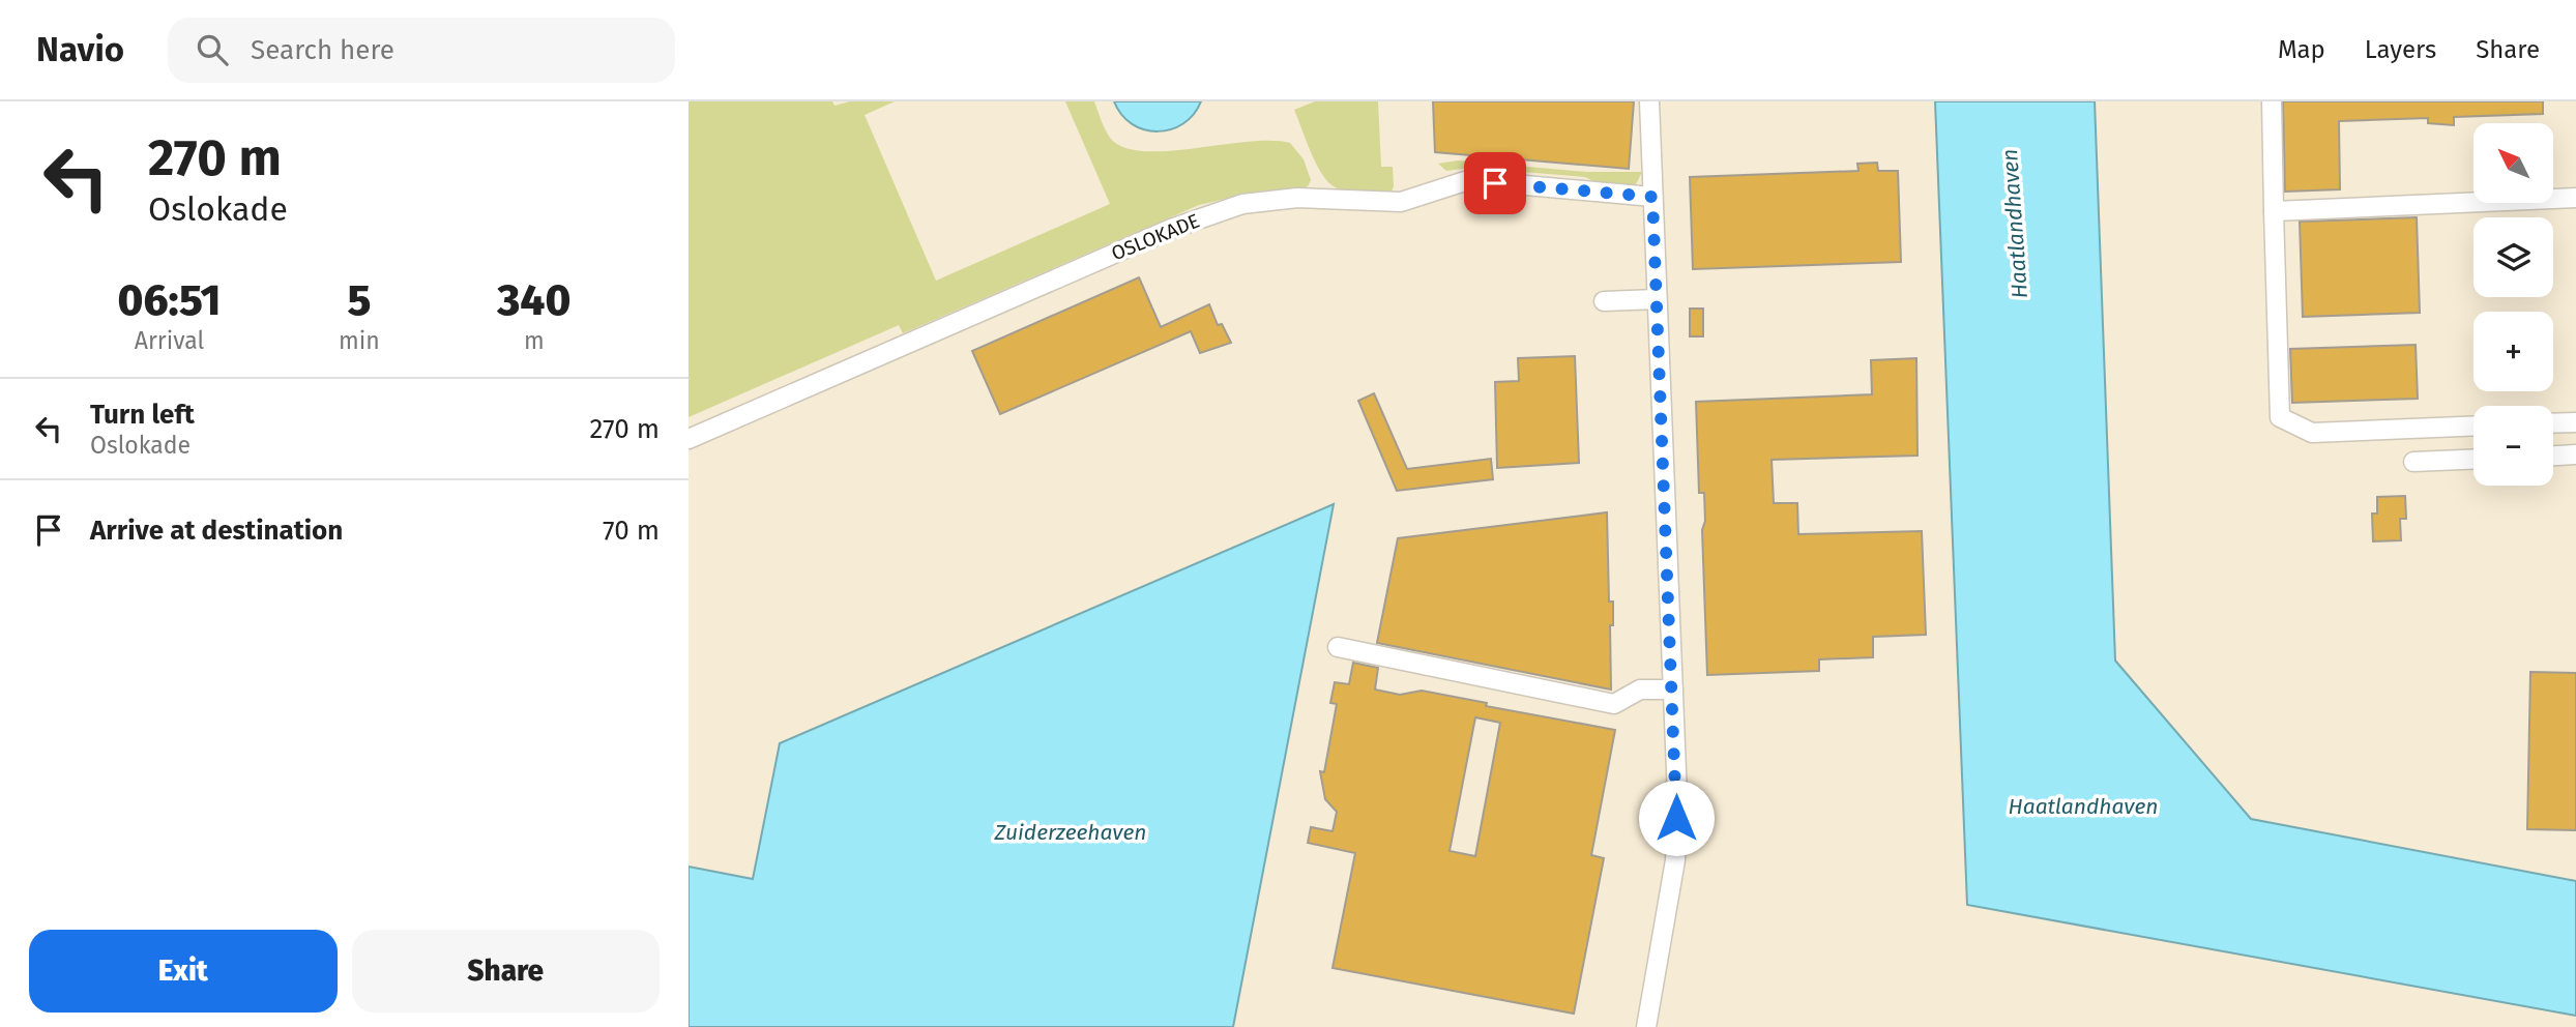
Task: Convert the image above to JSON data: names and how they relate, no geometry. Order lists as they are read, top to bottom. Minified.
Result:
{"streets":{"street":["OSLOKADE"]},"water":["Haatlandhaven","Zuiderzeehaven"],"north":"top left","page":{"header":"Navio","search":"Search here","nav":["Map","Layers","Share"],"turn":["270 m","Oslokade"],"map_buttons":["+","−"],"eta":["06:51","Arrival","5","min","340","m"],"list":[{"name":"Turn left","note":"Oslokade","value":"270 m"},{"name":"Arrive at destination","value":"70 m"}],"buttons":["Exit","Share"]}}
